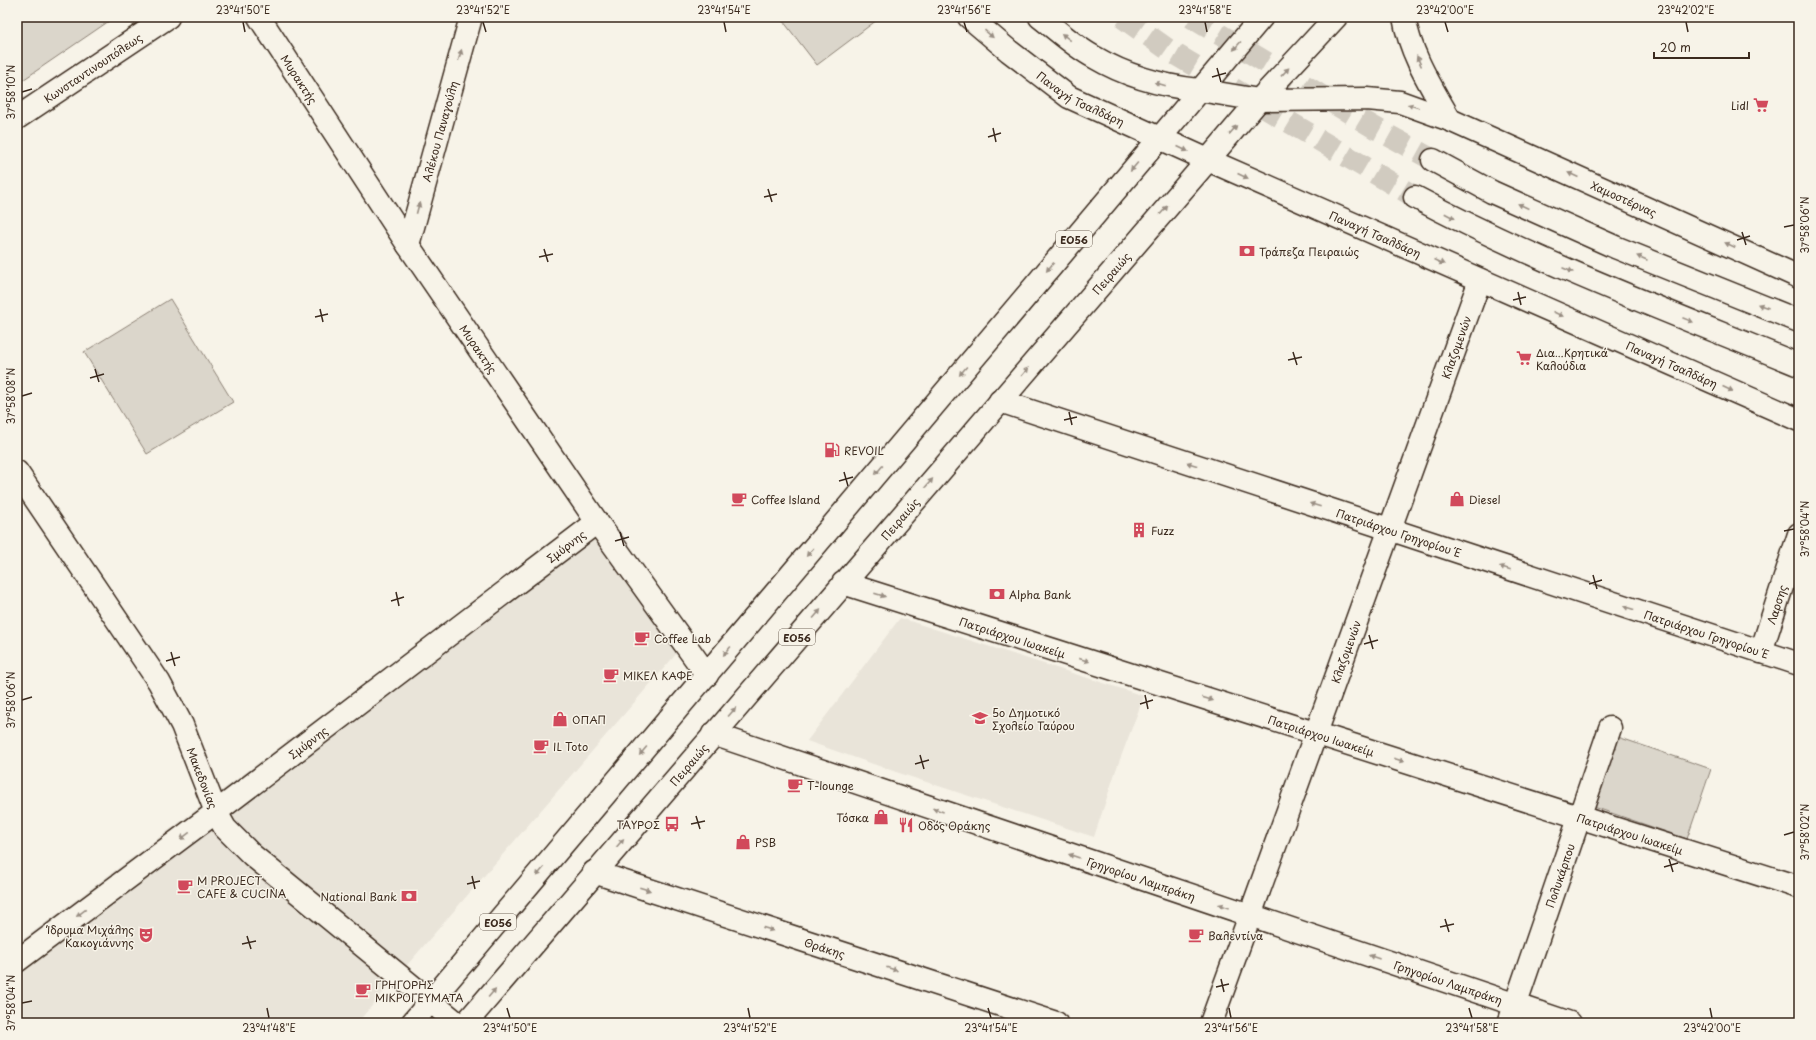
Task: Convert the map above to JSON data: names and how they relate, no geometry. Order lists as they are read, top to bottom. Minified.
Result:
{"streets":{"street":["Κωνσταντινουπόλεως","Μυρακτής","Παναγή Τσαλδάρη","Αλέκου Παναγούλη","Χαμοστέρνας","ΕΟ56","Πειραιώς","Κλαζομενών","Πατριάρχου Γρηγορίου Ε΄","Σμύρνης","Λαρσης","Πατριάρχου Ιωακείμ","Μακεδονίας","Πολυκάρπου","Γρηγορίου Λαμπράκη","Θράκης"]},"crossings":[["Μυρακτής","Αλέκου Παναγούλη"],["Μυρακτής","ΕΟ56"],["Μυρακτής","Σμύρνης"],["Παναγή Τσαλδάρη","ΕΟ56"],["Παναγή Τσαλδάρη","Πειραιώς"],["Παναγή Τσαλδάρη","Κλαζομενών"],["Χαμοστέρνας","ΕΟ56"],["Χαμοστέρνας","Πειραιώς"],["ΕΟ56","Μακεδονίας"],["Πειραιώς","Πατριάρχου Γρηγορίου Ε΄"],["Πειραιώς","Πατριάρχου Ιωακείμ"],["Πειραιώς","Γρηγορίου Λαμπράκη"],["Πειραιώς","Θράκης"],["Κλαζομενών","Πατριάρχου Γρηγορίου Ε΄"],["Κλαζομενών","Πατριάρχου Ιωακείμ"],["Κλαζομενών","Γρηγορίου Λαμπράκη"],["Πατριάρχου Γρηγορίου Ε΄","Λαρσης"],["Σμύρνης","Μακεδονίας"],["Πατριάρχου Ιωακείμ","Πολυκάρπου"],["Πολυκάρπου","Γρηγορίου Λαμπράκη"]],"one_way":["Αλέκου Παναγούλη","Πατριάρχου Γρηγορίου Ε΄","Πατριάρχου Ιωακείμ","Γρηγορίου Λαμπράκη","Θράκης"],"places":{"supermarket":["Lidl","Δια...Κρητικά Καλούδια"],"bank":["Τράπεζα Πειραιώς","Alpha Bank","National Bank"],"fuel station":["REVOIL"],"cafe":["Coffee Island","Coffee Lab","ΜΙΚΕΛ ΚΑΦΕ","IL Toto","T-lounge","M PROJECT CAFE & CUCINA","Βαλεντίνα","ΓΡΗΓΟΡΗΣ ΜΙΚΡΟΓΕΥΜΑΤΑ"],"shop":["Diesel","ΟΠΑΠ","Τόσκα","PSB"],"building":["Fuzz"],"school or university":["5ο Δημοτικό Σχολείο Ταύρου"],"bus stop":["ΤΑΥΡΟΣ"],"restaurant":["Οδός Θράκης"],"theatre":["Ίδρυμα Μιχάλης Κακογιάννης"]},"scale_bar":"20 m","coordinates":["23°41'50\"E","23°41'52\"E","23°41'54\"E","23°41'56\"E","23°41'58\"E","23°42'00\"E","23°42'02\"E","37°58'10\"N","37°58'06\"N","37°58'08\"N","37°58'04\"N","37°58'02\"N","23°41'48\"E"]}
